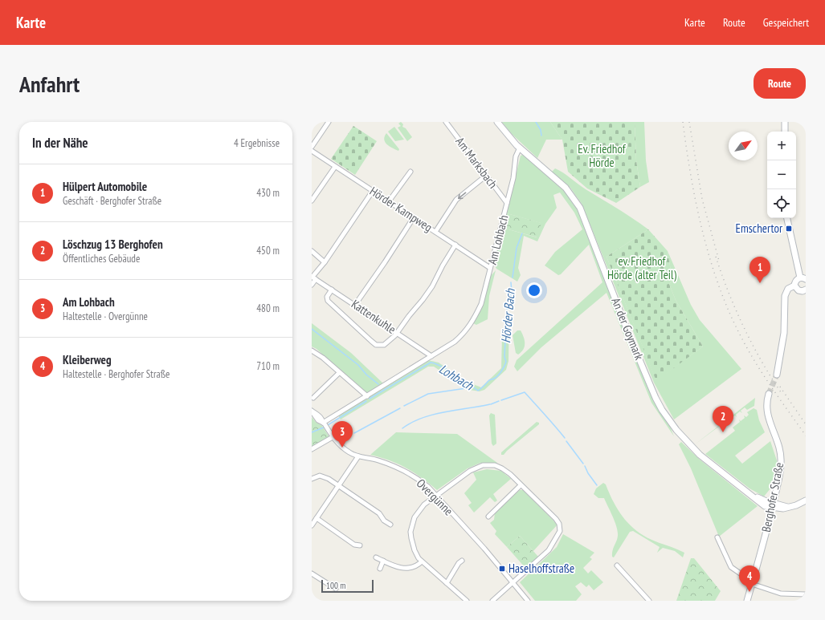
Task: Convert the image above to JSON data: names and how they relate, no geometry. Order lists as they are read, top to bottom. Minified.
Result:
{"streets":{"main road":["An der Goymark","Berghofer Straße"],"street":["Am Marksbach","Hörder Kampweg","Am Lohbach","Kattenkuhle","Overgünne"]},"crossings":[["Am Marksbach","Am Lohbach"],["Hörder Kampweg","Am Lohbach"],["Am Lohbach","Kattenkuhle"],["Am Lohbach","An der Goymark"],["Am Lohbach","Overgünne"],["An der Goymark","Berghofer Straße"]],"water":["Hörder Bach","Lohbach"],"parks":["Ev. Friedhof Hörde","ev. Friedhof Hörde (alter Teil)"],"places":{"transit":["Emschertor","Haselhoffstraße"]},"scale_bar":"100 m","north":"top right","page":{"header":"Karte","nav":["Karte","Route","Gespeichert"],"buttons":"Route","title":"Anfahrt","heading":["In der Nähe","4 Ergebnisse"],"map_buttons":["+","−"],"list":[{"mark":"1","name":"Hülpert Automobile","note":"Geschäft · Berghofer Straße","value":"430 m"},{"mark":"2","name":"Löschzug 13 Berghofen","note":"Öffentliches Gebäude","value":"450 m"},{"mark":"3","name":"Am Lohbach","note":"Haltestelle · Overgünne","value":"480 m"},{"mark":"4","name":"Kleiberweg","note":"Haltestelle · Berghofer Straße","value":"710 m"}],"pins":["1","2","3","4"],"scale":"100 m"}}
